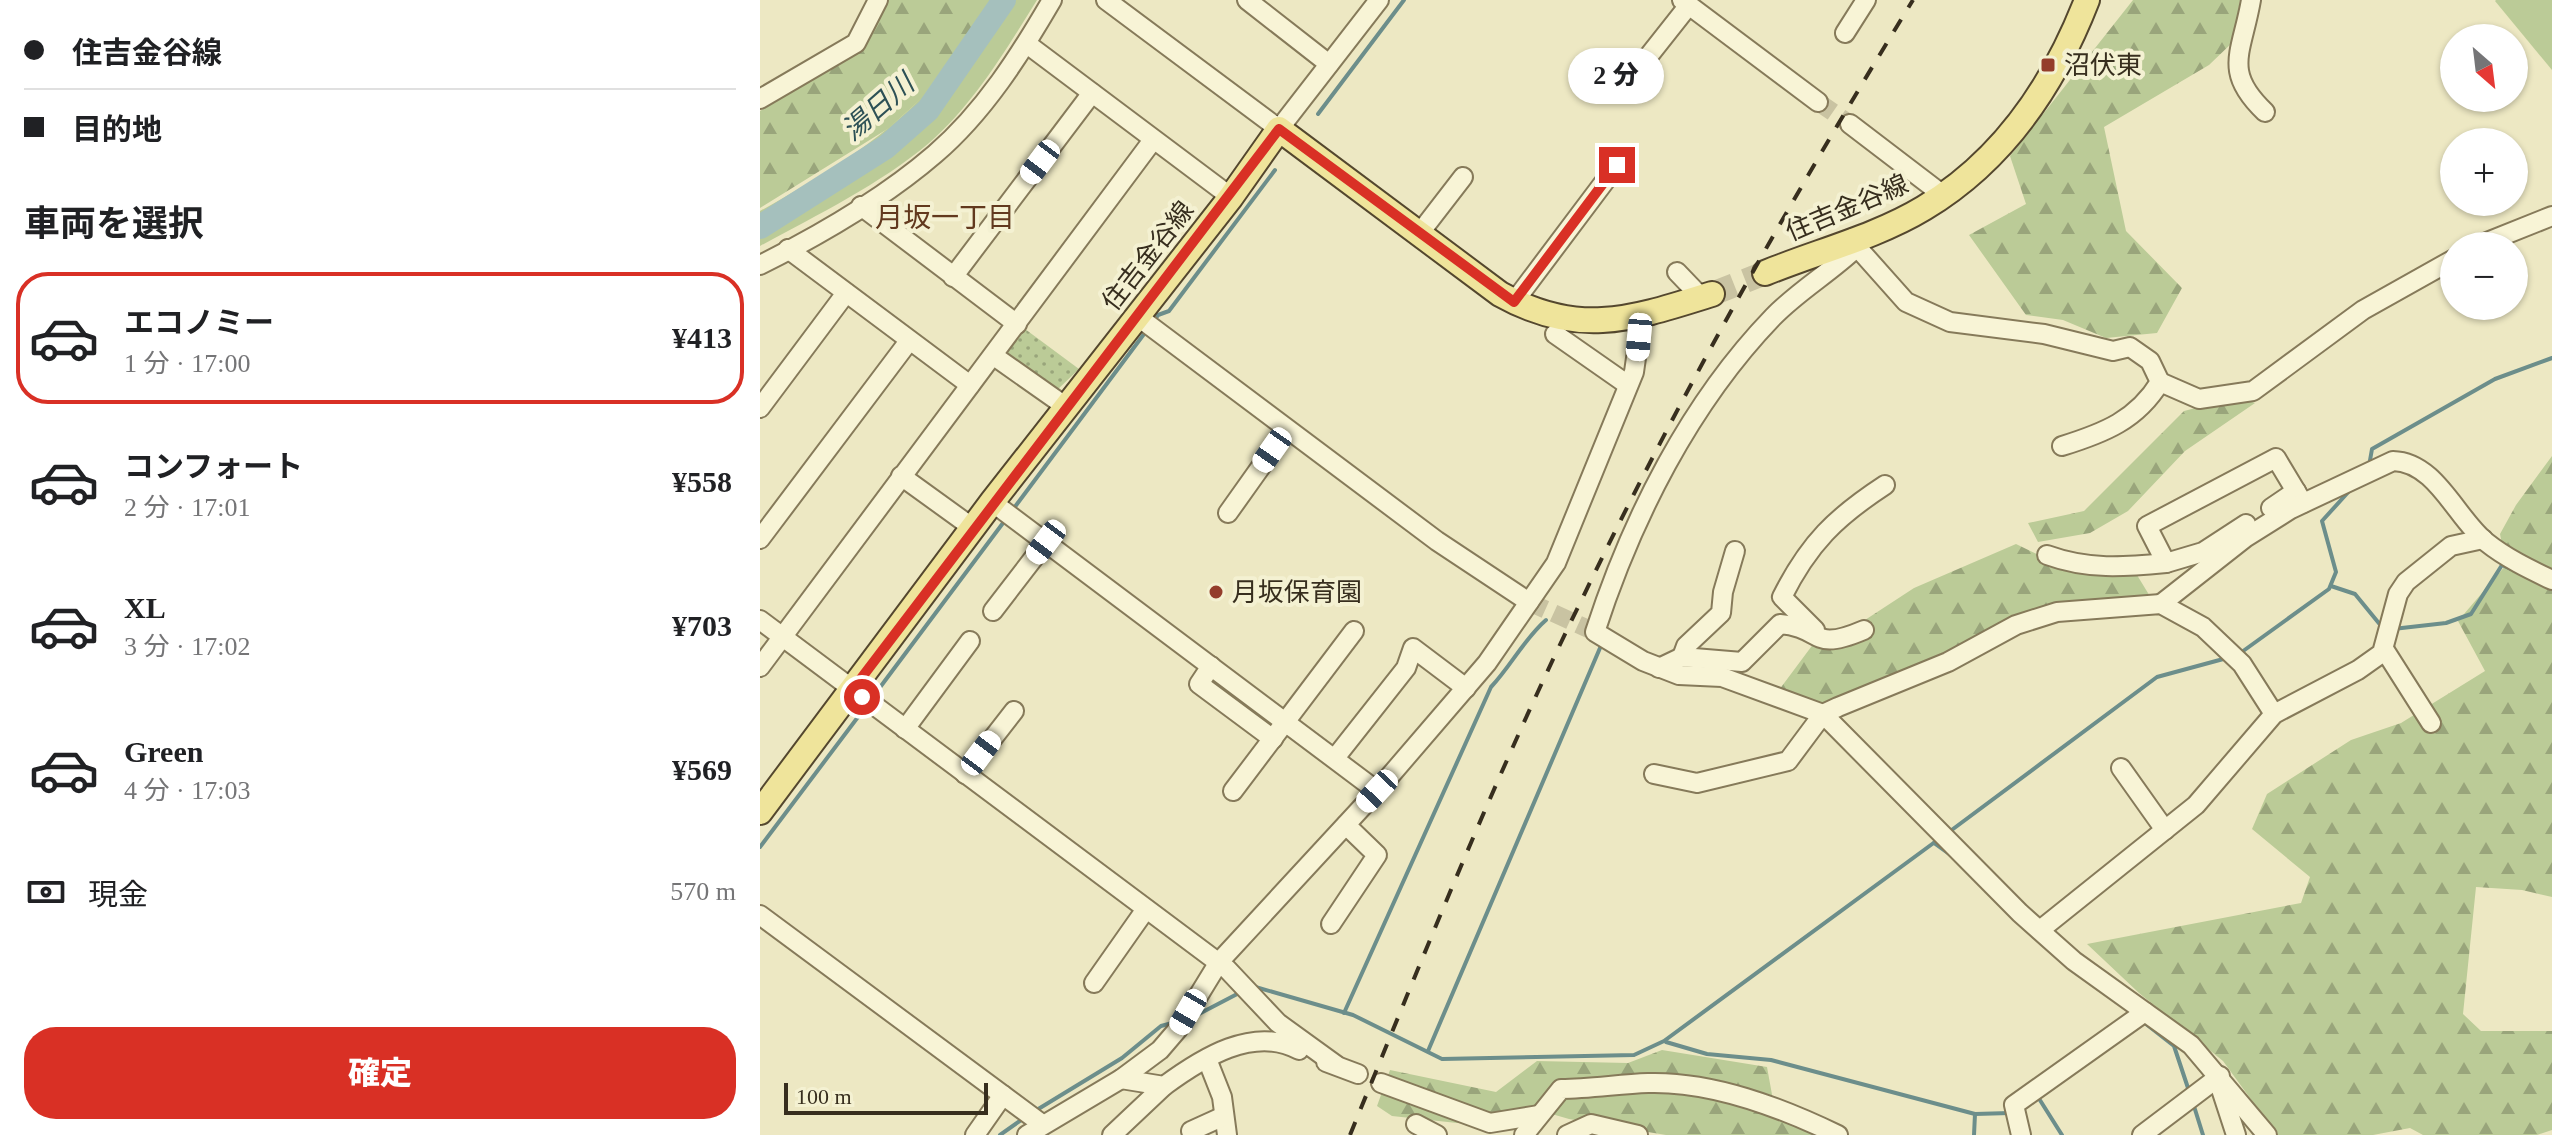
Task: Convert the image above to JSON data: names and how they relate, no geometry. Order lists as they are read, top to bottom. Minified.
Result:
{"streets":{"main road":["住吉金谷線"]},"districts":["月坂一丁目"],"water":["湯日川"],"places":{"transit":["沼伏東"],"other":["月坂保育園"]},"scale_bar":"100 m","north":"bottom right","page":{"banner":["住吉金谷線","目的地"],"map_buttons":["+","−"],"bubble":"2 分","heading":"車両を選択","list":[{"name":"エコノミー","note":"1 分 · 17:00","value":"¥413"},{"name":"コンフォート","note":"2 分 · 17:01","value":"¥558"},{"name":"XL","note":"3 分 · 17:02","value":"¥703"},{"name":"Green","note":"4 分 · 17:03","value":"¥569"}],"pay":["現金","570 m"],"buttons":"確定","scale":"100 m"}}
